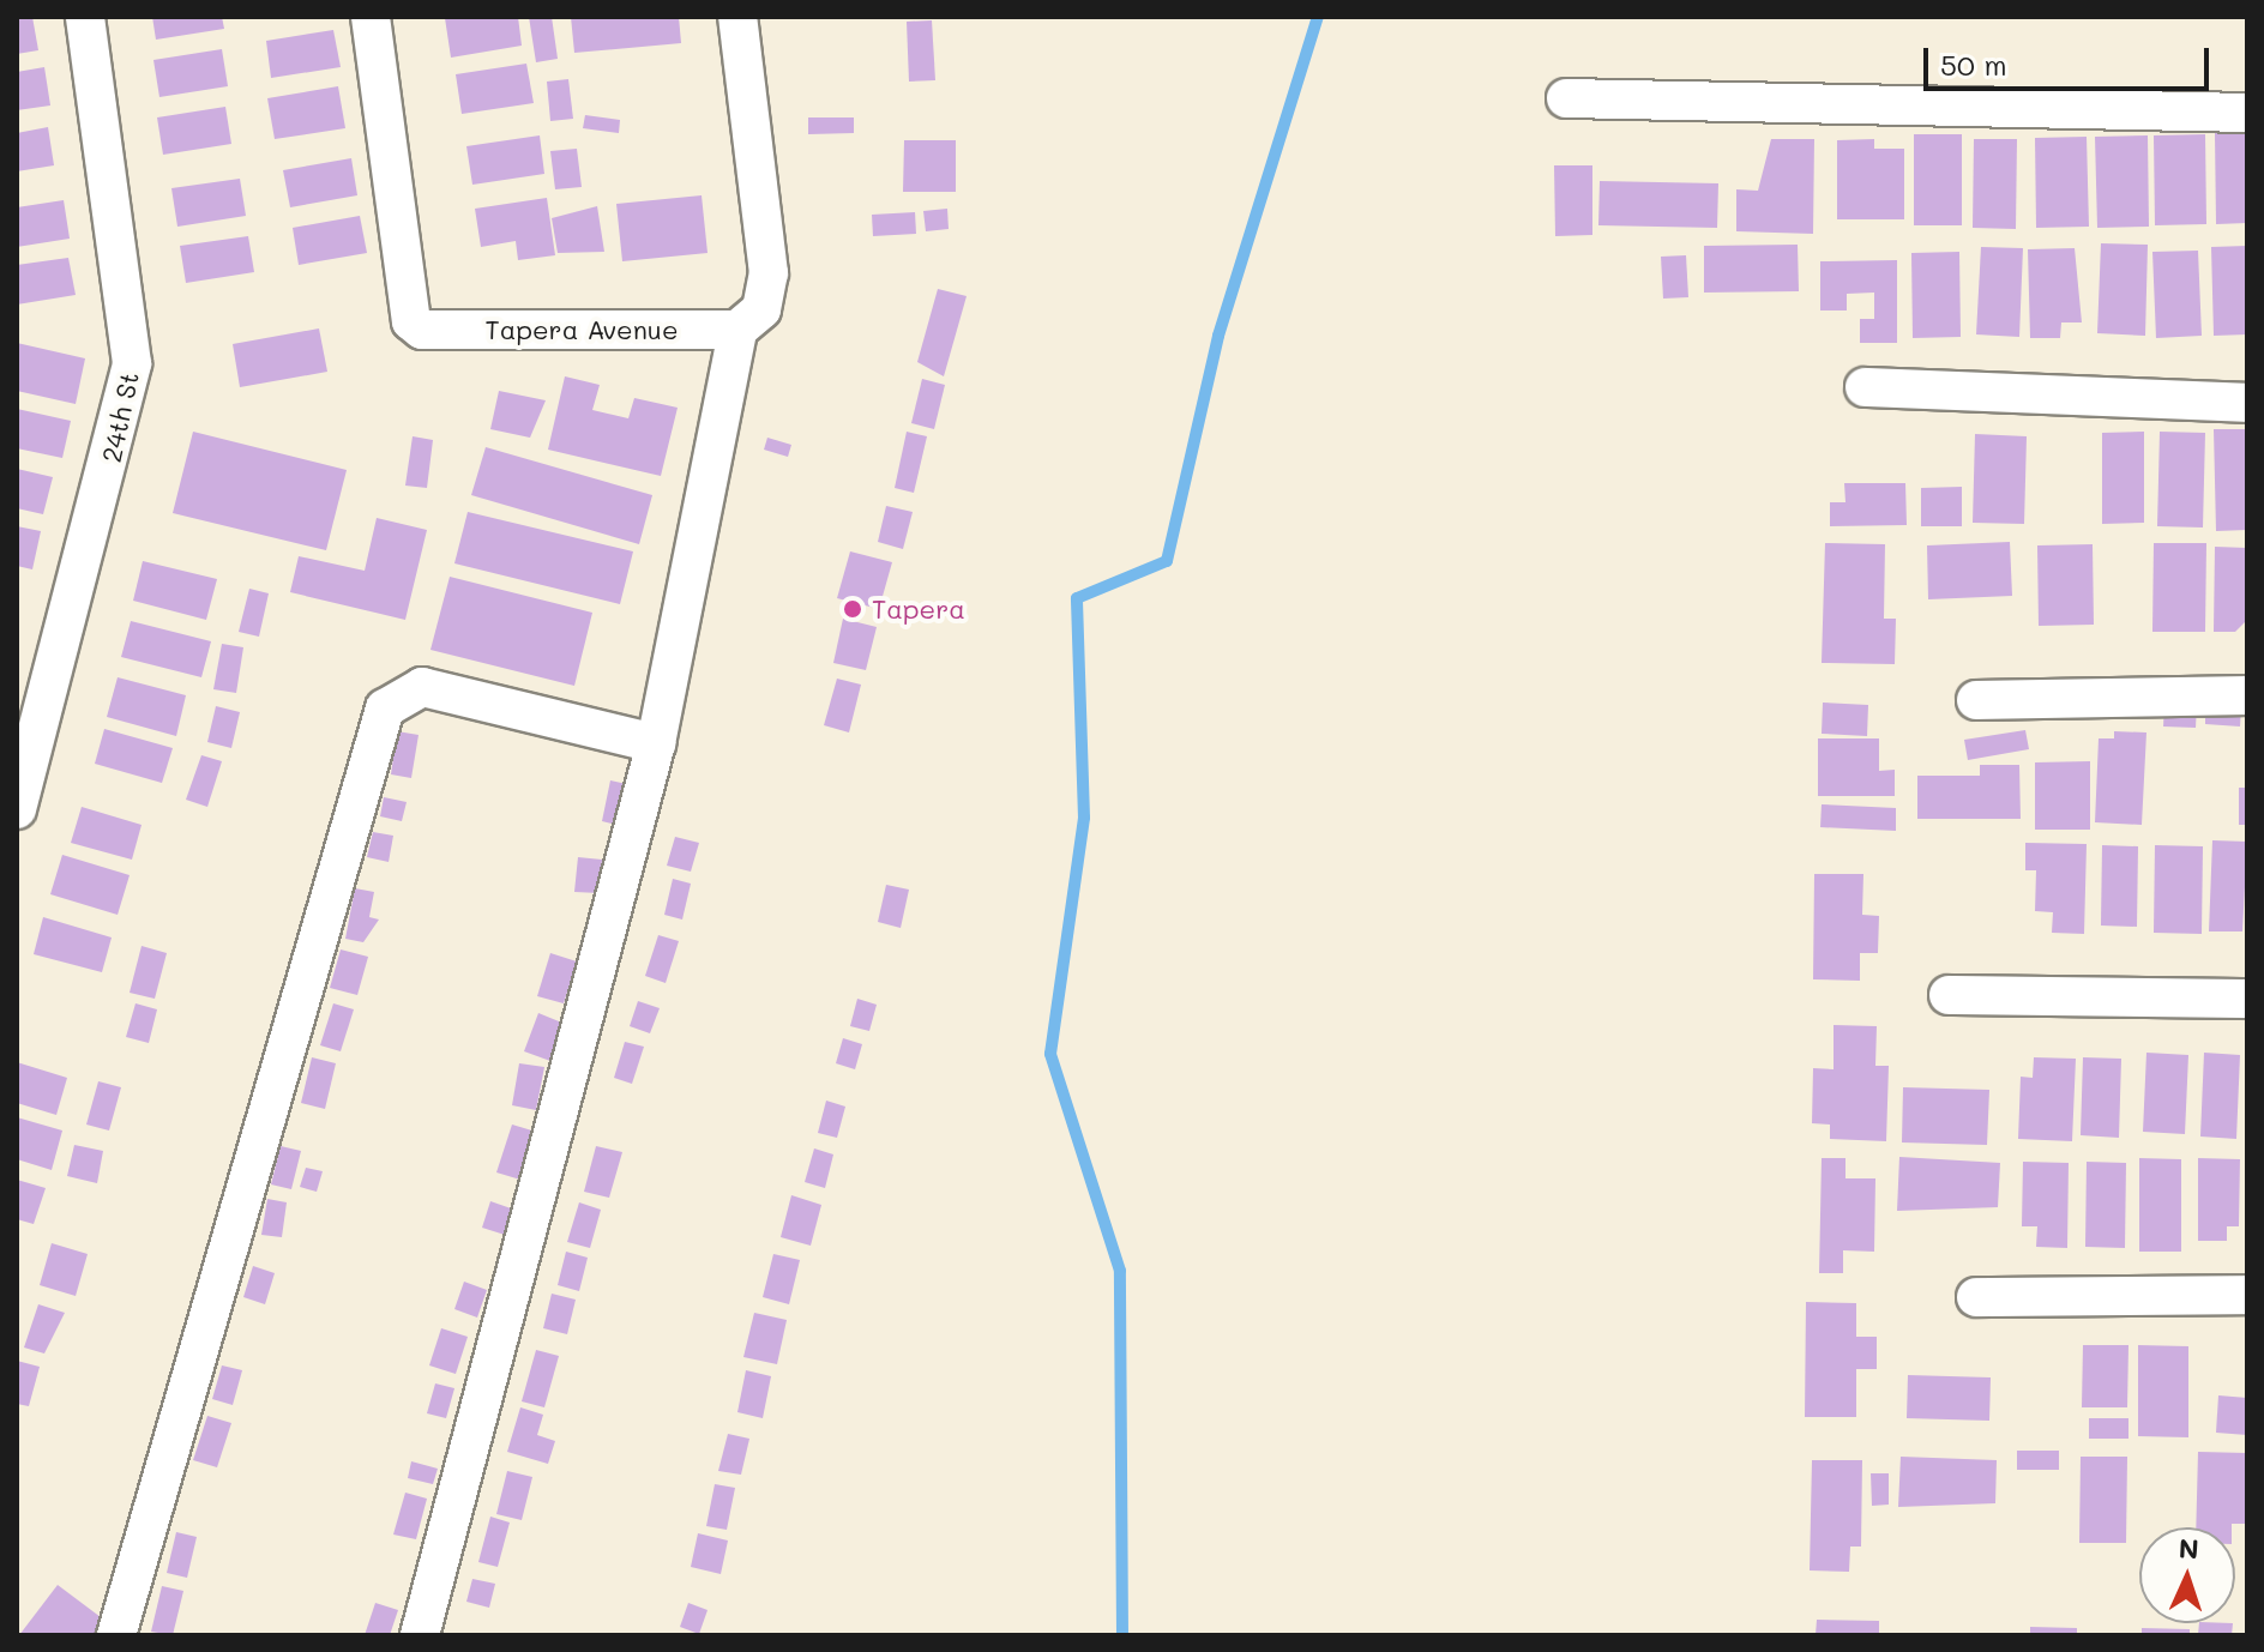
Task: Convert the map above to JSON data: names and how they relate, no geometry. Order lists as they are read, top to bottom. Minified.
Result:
{"streets":{"street":["Tapera Avenue","24th St"]},"places":["Tapera"],"scale_bar":"50 m","north":"top"}
